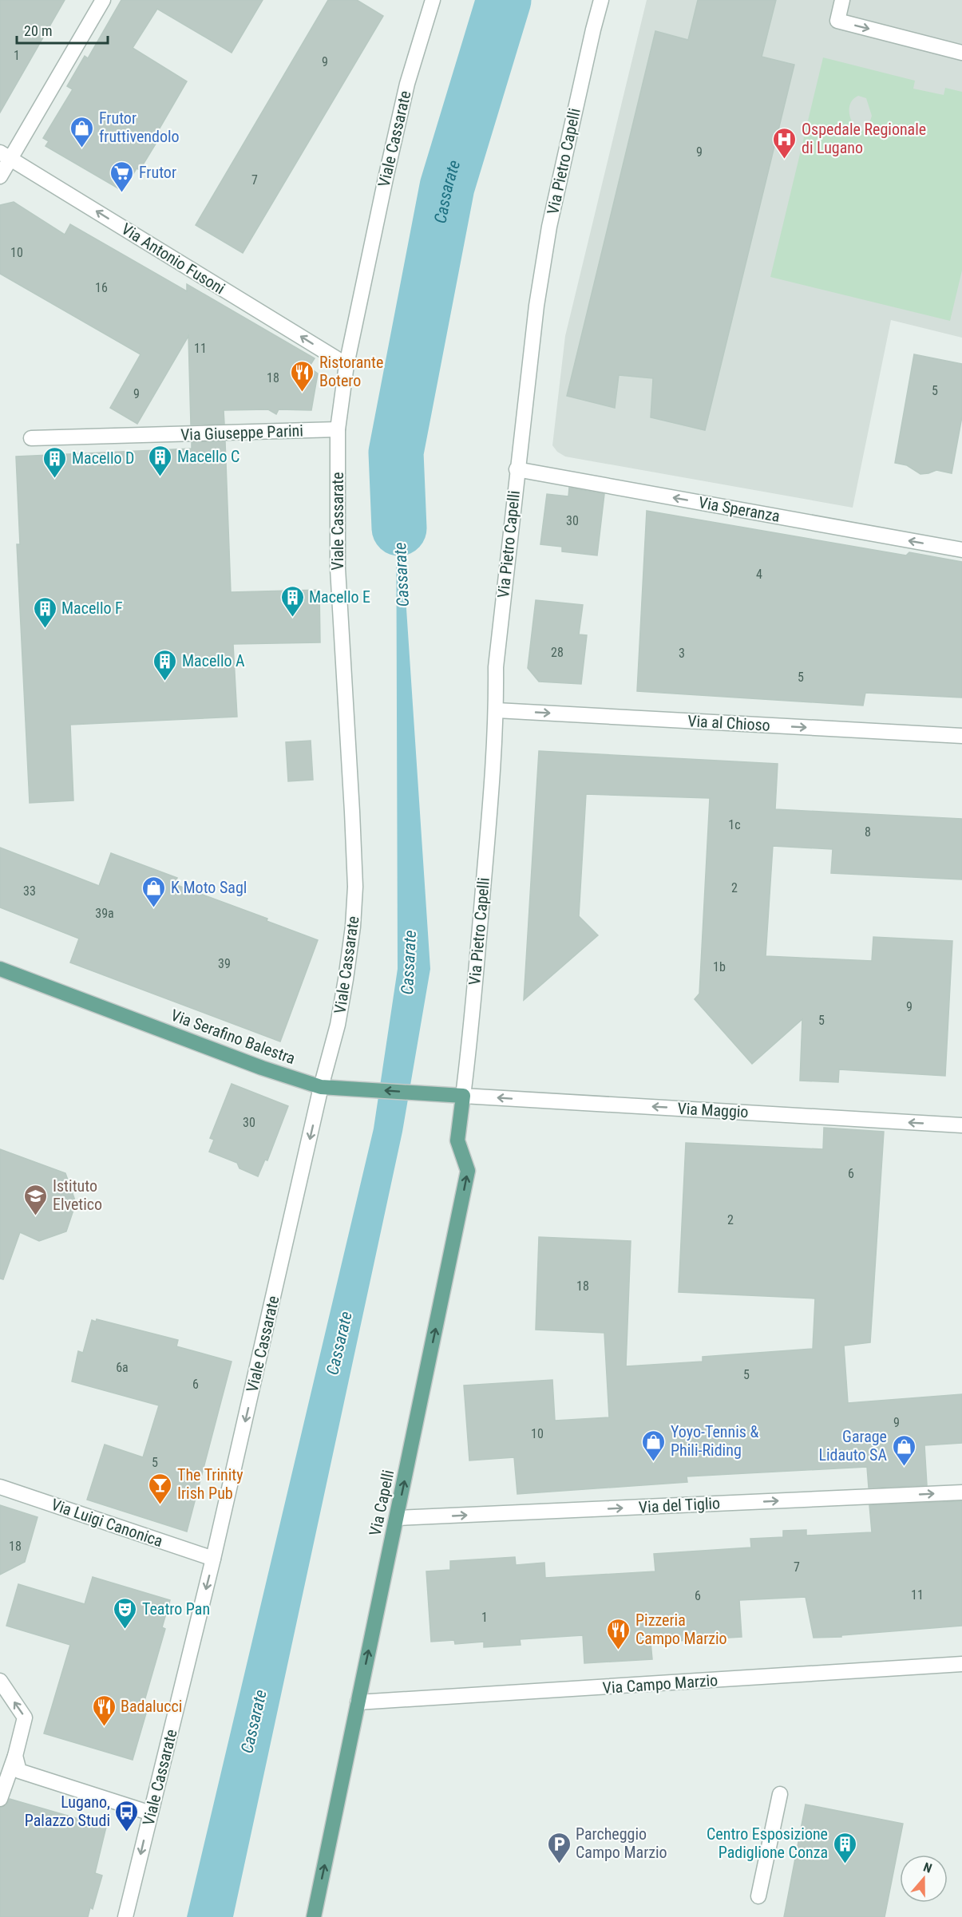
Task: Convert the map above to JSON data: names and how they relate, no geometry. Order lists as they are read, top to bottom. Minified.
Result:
{"streets":{"main road":["Via Serafino Balestra","Via Capelli"],"street":["Viale Cassarate","Via Pietro Capelli","Via Antonio Fusoni","Via Giuseppe Parini","Via Speranza","Via al Chioso","Via Maggio","Via del Tiglio","Via Luigi Canonica","Via Campo Marzio"]},"crossings":[["Viale Cassarate","Via Antonio Fusoni"],["Viale Cassarate","Via Giuseppe Parini"],["Viale Cassarate","Via Serafino Balestra"],["Viale Cassarate","Via Luigi Canonica"],["Via Pietro Capelli","Via Speranza"],["Via Pietro Capelli","Via al Chioso"],["Via Pietro Capelli","Via Serafino Balestra"],["Via Pietro Capelli","Via Maggio"],["Via Pietro Capelli","Via Capelli"],["Via Serafino Balestra","Via Maggio"],["Via Serafino Balestra","Via Capelli"],["Via Maggio","Via Capelli"],["Via Capelli","Via del Tiglio"],["Via Capelli","Via Campo Marzio"]],"one_way":["Viale Cassarate","Via Antonio Fusoni","Via Speranza","Via al Chioso","Via Maggio","Via Capelli","Via del Tiglio"],"water":["Cassarate"],"places":{"shop":["Frutor fruttivendolo","K Moto Sagl","Yoyo-Tennis & Phili-Riding","Garage Lidauto SA"],"hospital":["Ospedale Regionale di Lugano"],"supermarket":["Frutor"],"restaurant":["Ristorante Botero","Pizzeria Campo Marzio","Badalucci"],"building":["Macello C","Macello D","Macello E","Macello F","Macello A","Centro Esposizione Padiglione Conza"],"school or university":["Istituto Elvetico"],"bar":["The Trinity Irish Pub"],"theatre":["Teatro Pan"],"bus stop":["Lugano, Palazzo Studi"],"parking":["Parcheggio Campo Marzio"]},"house_numbers":["1","9","9","7","10","16","11","18","5","9","30","4","28","3","5","1c","8","2","33","39a","39","1b","9","5","30","6","2","18","6a","5","6","9","10","5","18","7","11","6","1"],"scale_bar":"20 m","north":"top"}
